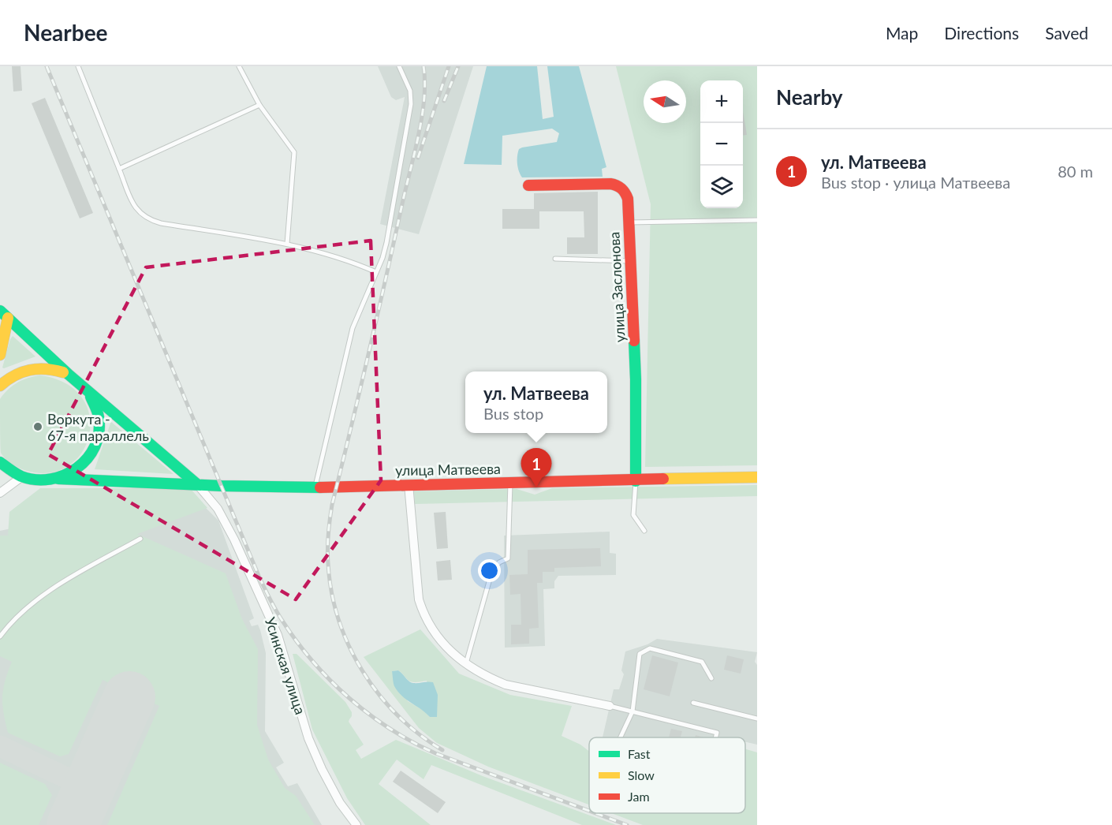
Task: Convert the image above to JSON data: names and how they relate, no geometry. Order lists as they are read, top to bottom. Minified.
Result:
{"streets":{"street":["улица Заслонова","улица Матвеева","Усинская улица"]},"crossings":[["улица Заслонова","улица Матвеева"],["улица Матвеева","Усинская улица"]],"places":["Воркута - 67-я параллель"],"legend":["Fast","Slow","Jam"],"north":"left","page":{"header":"Nearbee","nav":["Map","Directions","Saved"],"heading":"Nearby","map_buttons":["+","−"],"list":[{"mark":"1","name":"ул. Матвеева","note":"Bus stop · улица Матвеева","value":"80 m"}],"popup":["ул. Матвеева","Bus stop"],"pins":"1"}}
